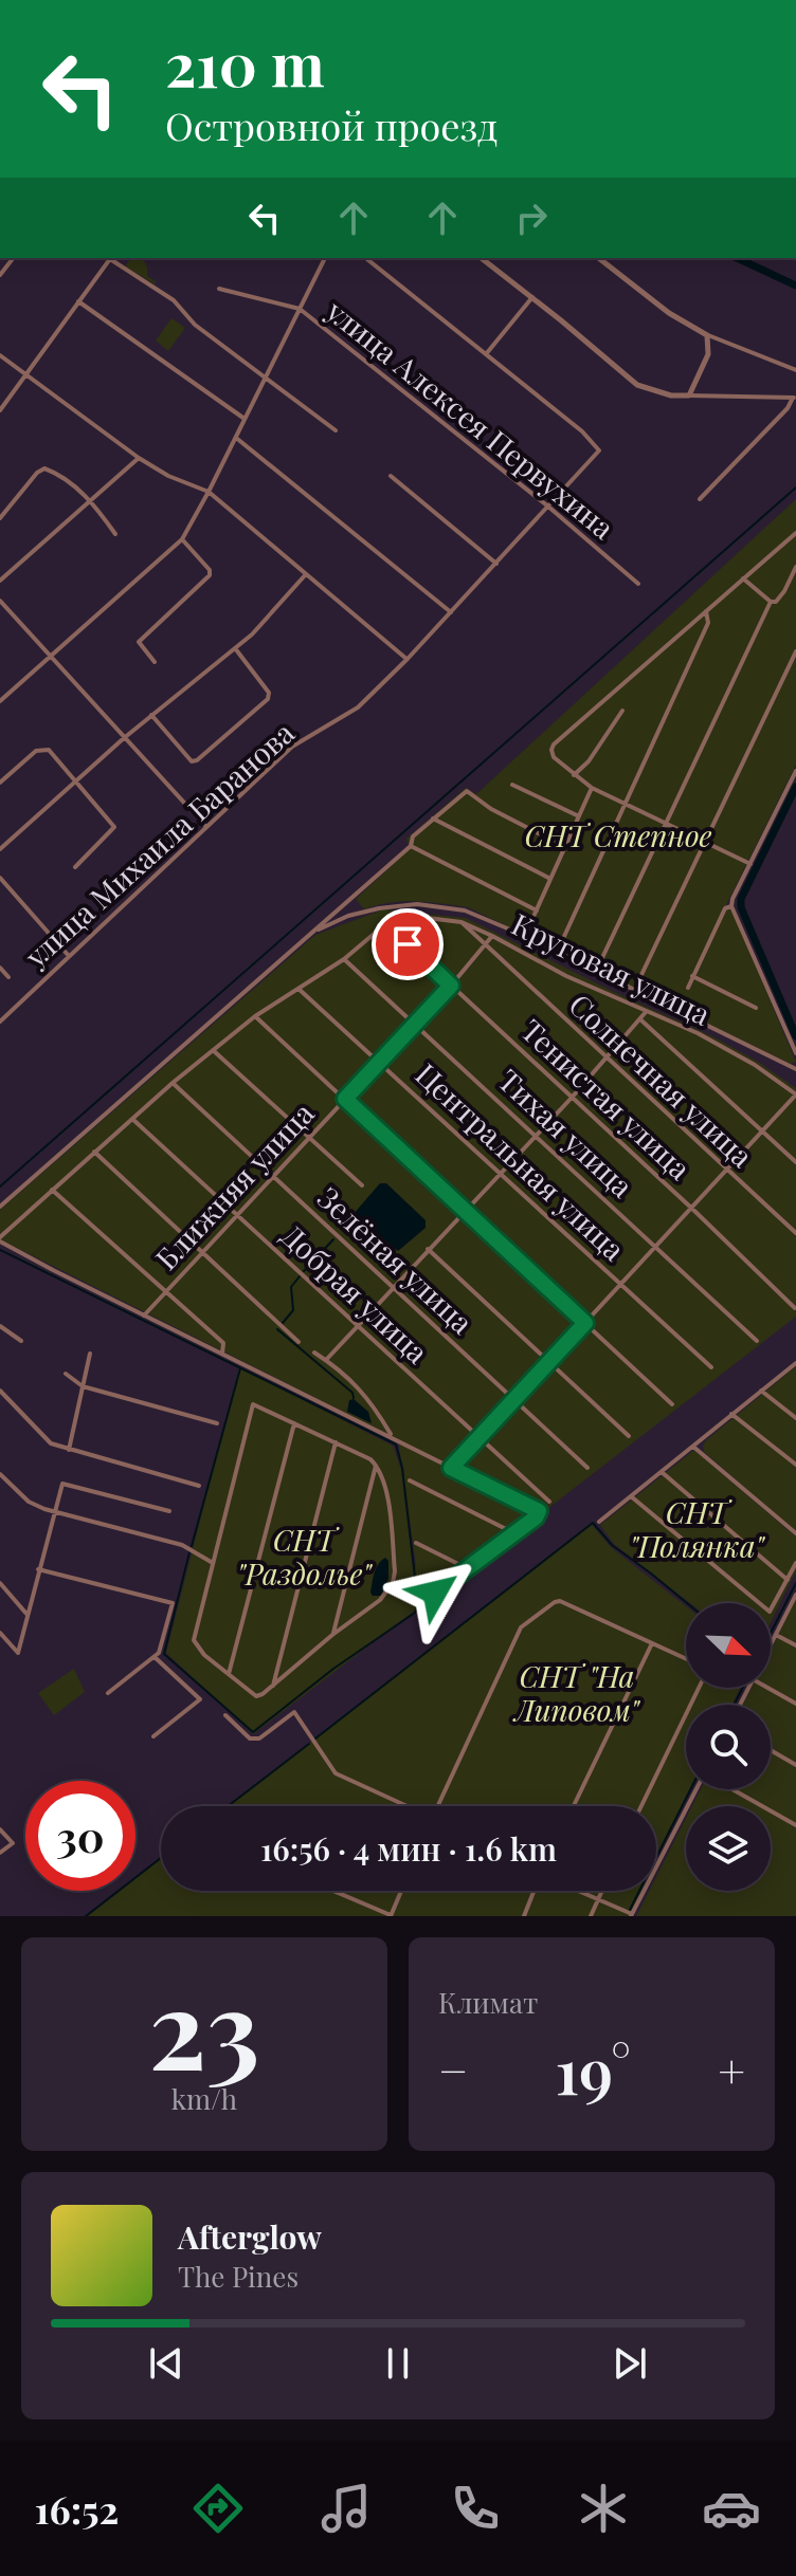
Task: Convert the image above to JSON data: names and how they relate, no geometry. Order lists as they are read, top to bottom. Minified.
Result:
{"streets":{"street":["улица Алексея Первухина","улица Михаила Баранова","Круговая улица","Солнечная улица","Тенистая улица","Тихая улица","Центральная улица","Ближняя улица","Зелёная улица","Добрая улица"]},"crossings":[["улица Алексея Первухина","улица Михаила Баранова"],["Круговая улица","Солнечная улица"],["Круговая улица","Тенистая улица"],["Круговая улица","Тихая улица"],["Круговая улица","Центральная улица"],["Круговая улица","Ближняя улица"],["Круговая улица","Зелёная улица"],["Круговая улица","Добрая улица"],["Солнечная улица","Ближняя улица"],["Тенистая улица","Ближняя улица"],["Тихая улица","Ближняя улица"],["Центральная улица","Ближняя улица"],["Ближняя улица","Зелёная улица"],["Ближняя улица","Добрая улица"]],"parks":["СНТ Степное","СНТ \"Полянка\"","СНТ \"Раздолье\"","СНТ \"На Липовом\""],"north":"bottom right","page":{"turn":["210 m","Островной проезд"],"limit":"30","trip":"16:56 · 4 мин · 1.6 km","tile":[["23","km/h"],"Климат"],"heat":["−","19°","+"],"song":["Afterglow","The Pines"],"tabs":"16:52"}}
